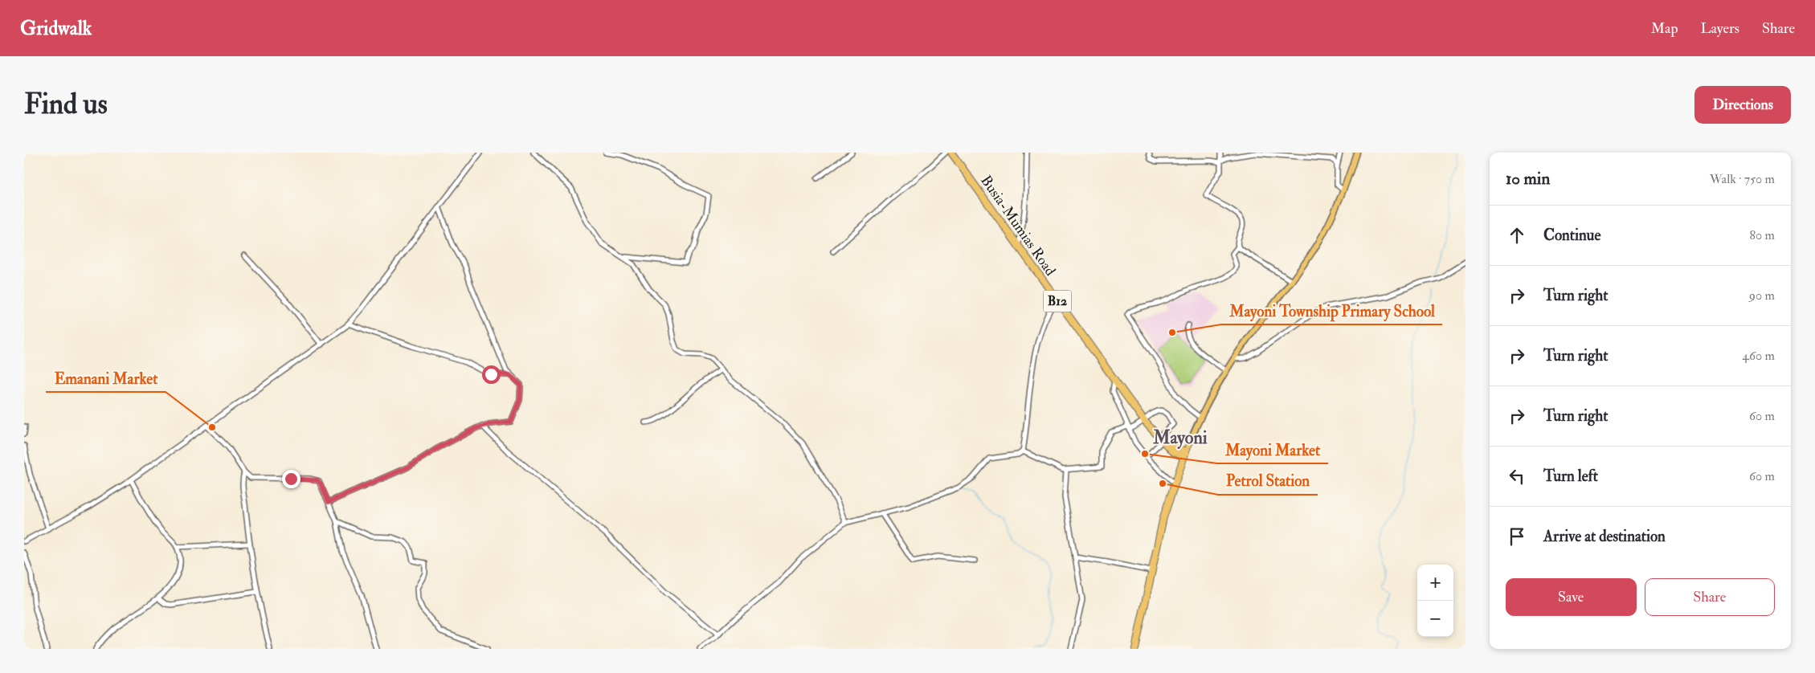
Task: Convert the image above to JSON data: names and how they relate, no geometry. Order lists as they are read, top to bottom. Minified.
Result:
{"streets":{"highway":["Busia-Mumias Road","B12"]},"districts":["Mayoni"],"places":["Mayoni Township Primary School","Emanani Market","Mayoni Market","Petrol Station"],"page":{"header":"Gridwalk","nav":["Map","Layers","Share"],"buttons":["Directions",["Save","Share"]],"title":"Find us","heading":["10 min","Walk · 750 m"],"list":[["Continue","80 m"],["Turn right","90 m"],["Turn right","460 m"],["Turn right","60 m"],["Turn left","60 m"],"Arrive at destination"],"map_buttons":["+","−"]}}
